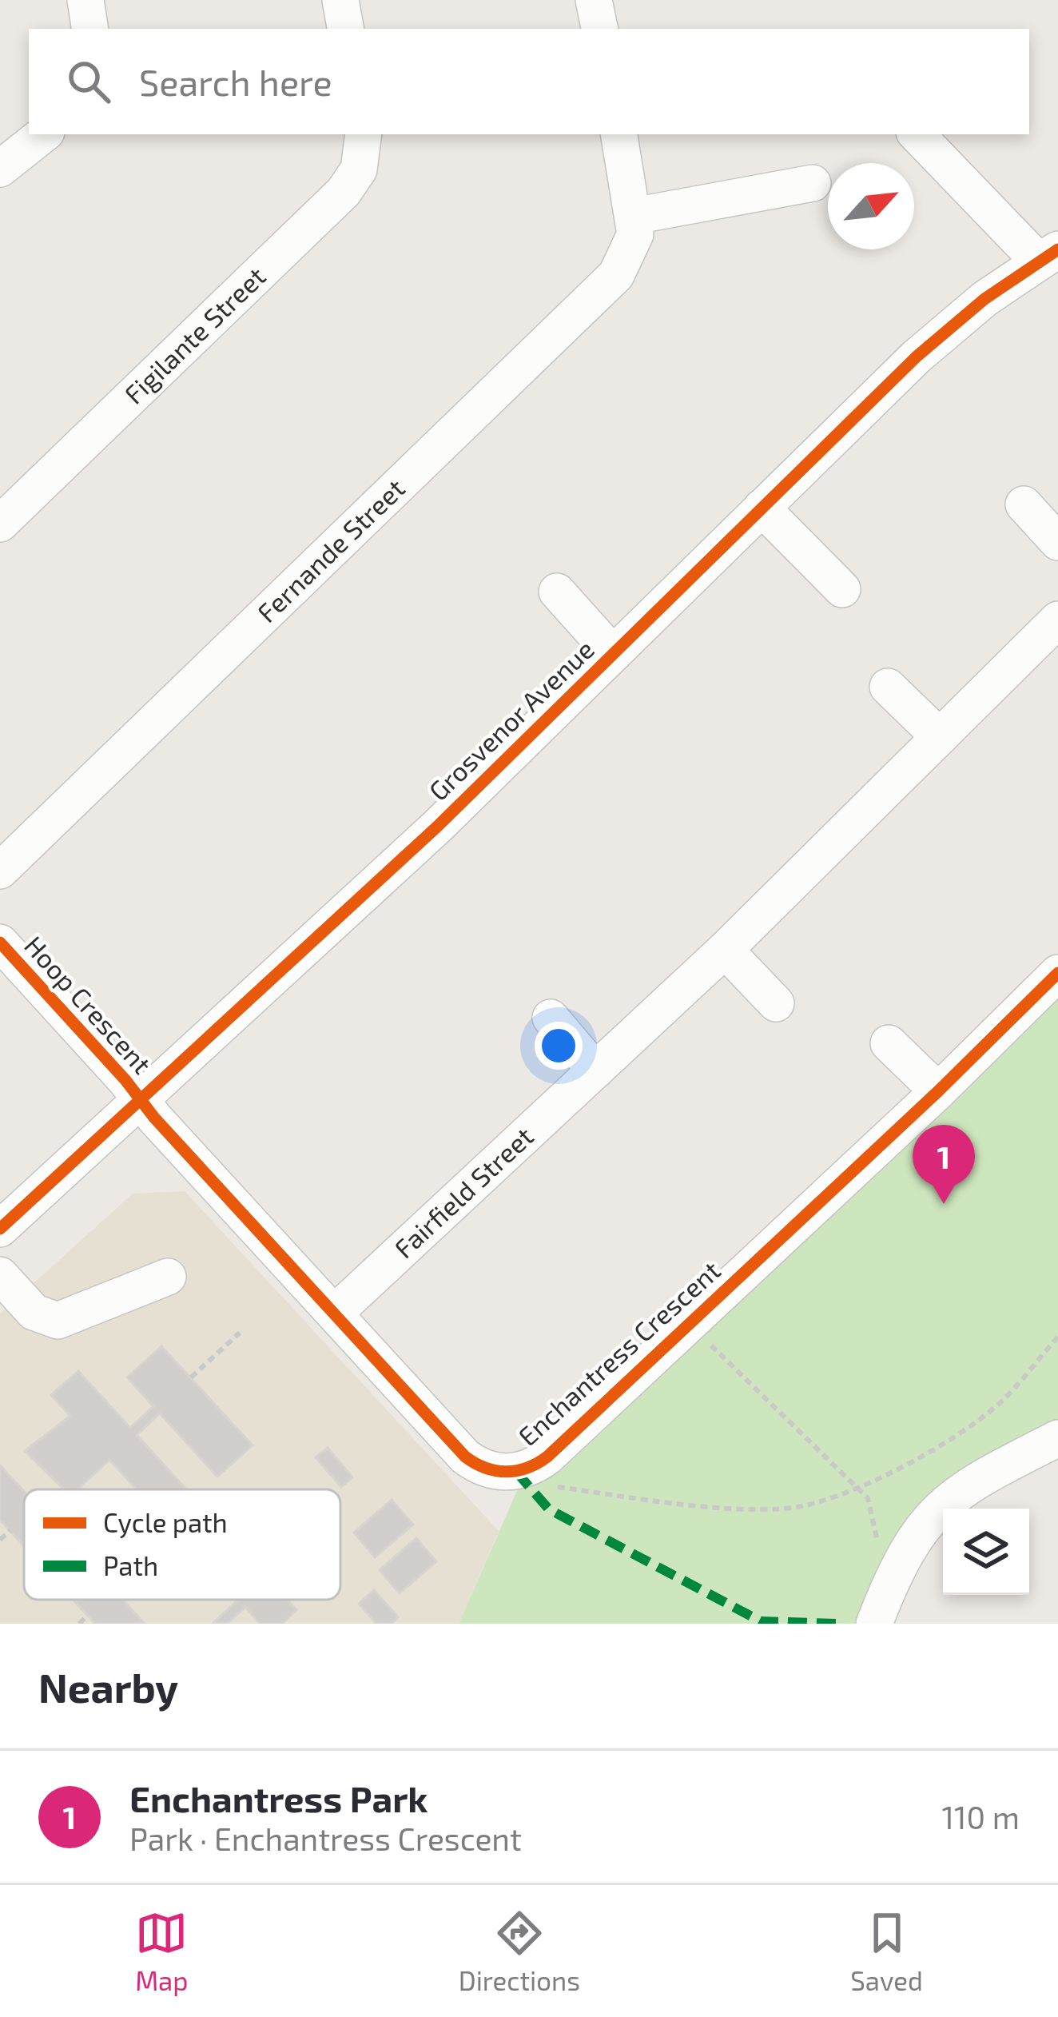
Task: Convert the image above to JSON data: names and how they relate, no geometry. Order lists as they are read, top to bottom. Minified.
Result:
{"streets":{"street":["Figilante Street","Fernande Street","Grosvenor Avenue","Hoop Crescent","Fairfield Street","Enchantress Crescent"]},"crossings":[["Grosvenor Avenue","Hoop Crescent"],["Grosvenor Avenue","Enchantress Crescent"],["Hoop Crescent","Enchantress Crescent"],["Fairfield Street","Enchantress Crescent"]],"legend":["Cycle path","Path"],"north":"top right","page":{"search":"Search here","pins":"1","heading":"Nearby","list":[{"mark":"1","name":"Enchantress Park","note":"Park · Enchantress Crescent","value":"110 m"}],"nav":["Map","Directions","Saved"]}}
